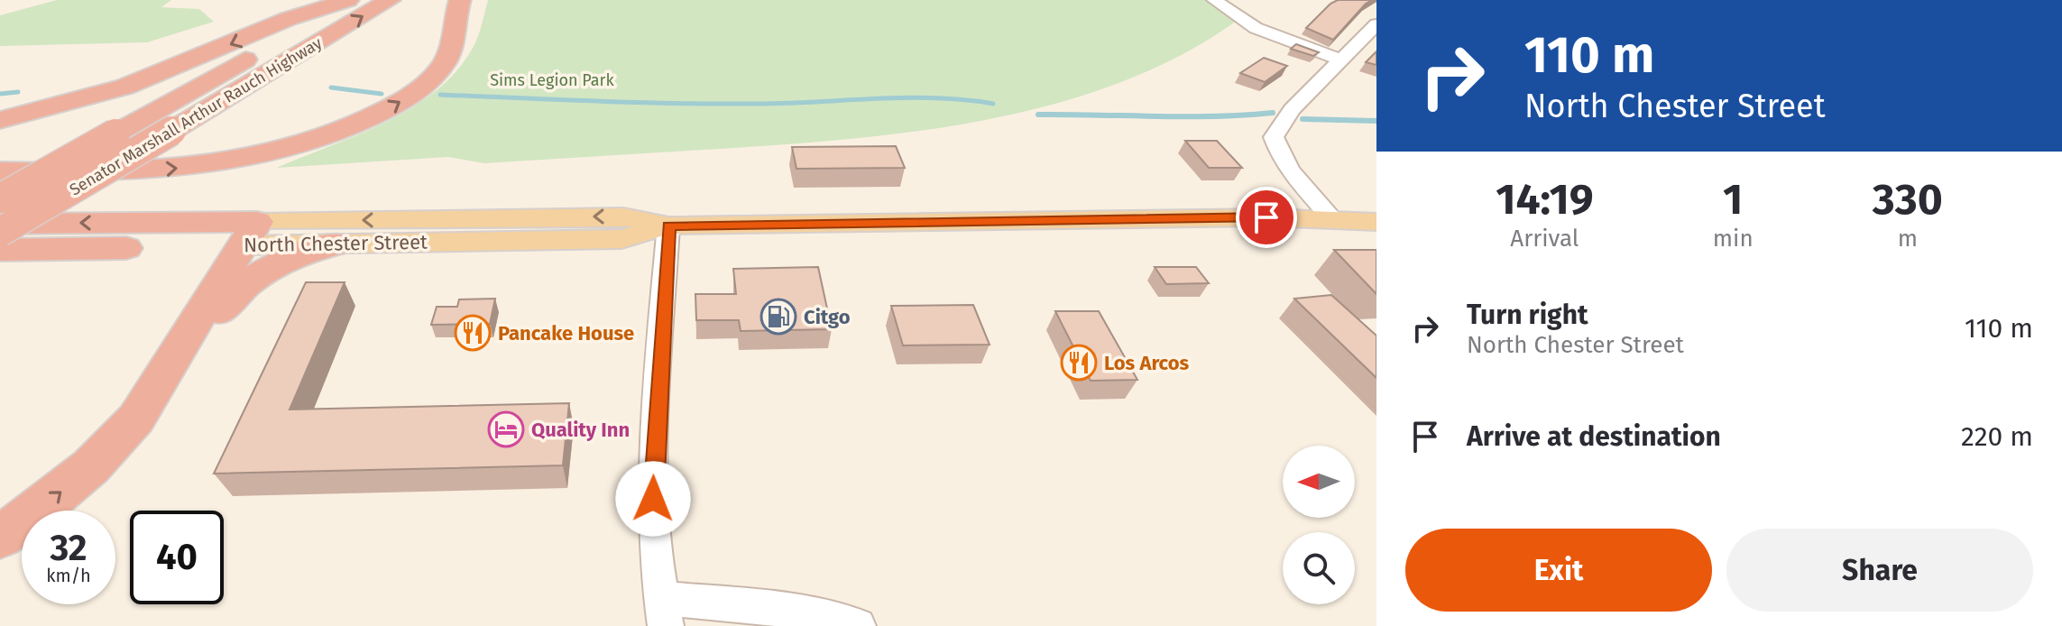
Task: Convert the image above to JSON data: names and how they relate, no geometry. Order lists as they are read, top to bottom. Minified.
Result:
{"streets":{"highway":["Senator Marshall Arthur Rauch Highway","North Chester Street"]},"parks":["Sims Legion Park"],"places":{"fuel station":["Citgo"],"restaurant":["Pancake House","Los Arcos"],"hotel":["Quality Inn"]},"north":"left","page":{"turn":["110 m","North Chester Street"],"eta":["14:19","Arrival","1","min","330","m"],"list":[{"name":"Turn right","note":"North Chester Street","value":"110 m"},{"name":"Arrive at destination","value":"220 m"}],"speed":"32 km/h","limit":"40","buttons":["Exit","Share"]}}
